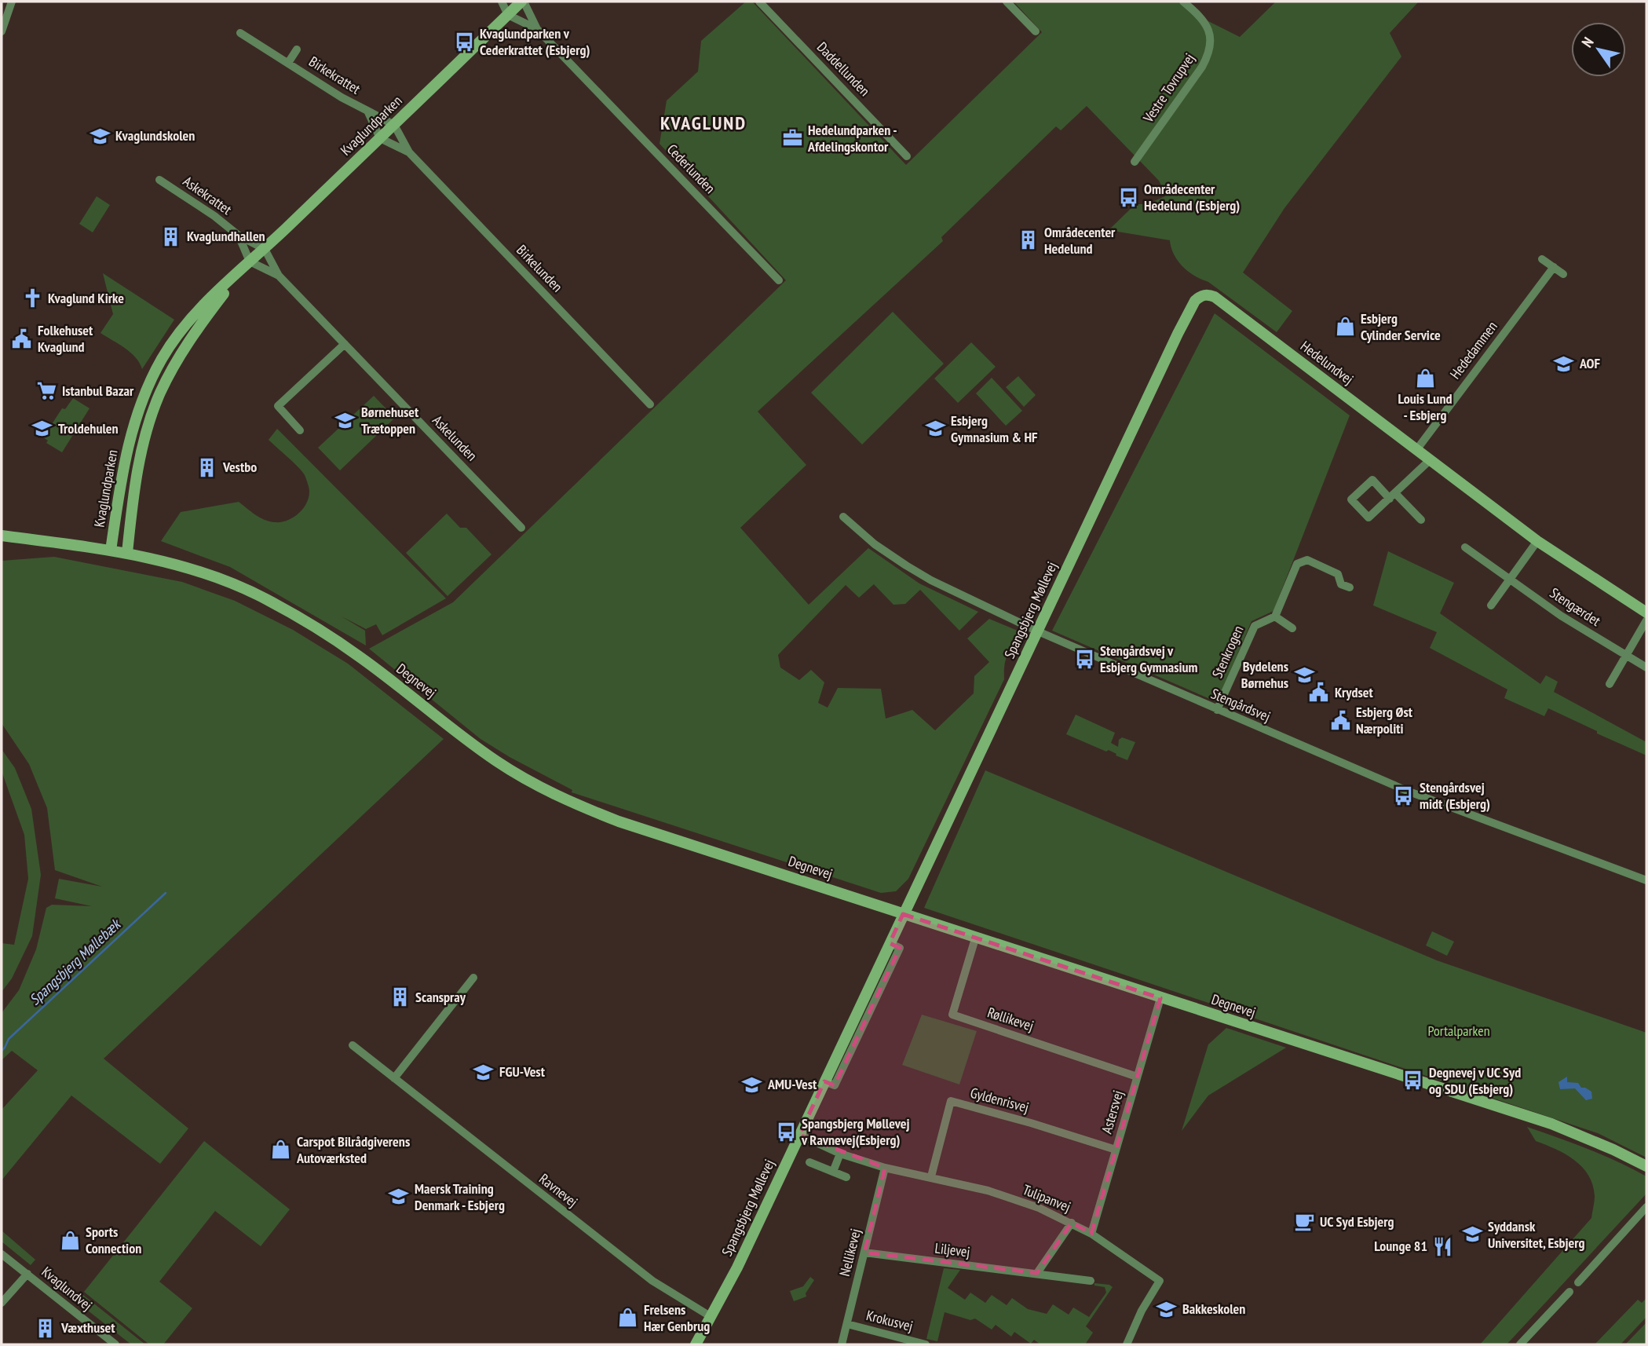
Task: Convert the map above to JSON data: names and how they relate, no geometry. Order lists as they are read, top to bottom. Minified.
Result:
{"streets":{"street":["Daddellunden","Birkekrattet","Vestre Tovrupvej","Kvaglundparken","Cederlunden","Askekrattet","Birkelunden","Hededammen","Hedelundvej","Askelunden","Stengærdet","Spangsbjerg Møllevej","Stenkrogen","Degnevej","Stengårdsvej","Røllikevej","Gyldenrisvej","Astersvej","Ravnevej","Tulipanvej","Liljevej","Nellikevej","Kvaglundvej","Krokusvej"]},"crossings":[["Birkekrattet","Kvaglundparken"],["Birkekrattet","Birkelunden"],["Kvaglundparken","Cederlunden"],["Kvaglundparken","Askekrattet"],["Kvaglundparken","Birkelunden"],["Kvaglundparken","Askelunden"],["Kvaglundparken","Degnevej"],["Askekrattet","Askelunden"],["Hededammen","Hedelundvej"],["Hedelundvej","Spangsbjerg Møllevej"],["Spangsbjerg Møllevej","Degnevej"],["Spangsbjerg Møllevej","Stengårdsvej"],["Spangsbjerg Møllevej","Ravnevej"],["Spangsbjerg Møllevej","Tulipanvej"],["Stenkrogen","Stengårdsvej"],["Degnevej","Røllikevej"],["Degnevej","Astersvej"],["Røllikevej","Astersvej"],["Gyldenrisvej","Astersvej"],["Gyldenrisvej","Tulipanvej"],["Astersvej","Tulipanvej"],["Tulipanvej","Nellikevej"],["Liljevej","Nellikevej"],["Nellikevej","Krokusvej"]],"districts":["KVAGLUND"],"water":["Spangsbjerg Møllebæk"],"parks":["Portalparken"],"places":{"bus stop":["Kvaglundparken v Cederkrattet (Esbjerg)","Områdecenter Hedelund (Esbjerg)","Stengårdsvej v Esbjerg Gymnasium","Stengårdsvej midt (Esbjerg)","Degnevej v UC Syd og SDU (Esbjerg)","Spangsbjerg Møllevej v Ravnevej(Esbjerg)"],"school or university":["Kvaglundskolen","AOF","Børnehuset Trætoppen","Troldehulen","Esbjerg Gymnasium & HF","Bydelens Børnehus","FGU-Vest","AMU-Vest","Maersk Training Denmark - Esbjerg","Syddansk Universitet, Esbjerg","Bakkeskolen"],"office":["Hedelundparken - Afdelingskontor"],"building":["Kvaglundhallen","Områdecenter Hedelund","Vestbo","Scanspray","Væxthuset"],"church":["Kvaglund Kirke"],"shop":["Esbjerg Cylinder Service","Louis Lund - Esbjerg","Carspot Bilrådgiverens Autoværksted","Sports Connection","Frelsens Hær Genbrug"],"public building":["Folkehuset Kvaglund","Krydset","Esbjerg Øst Nærpoliti"],"supermarket":["Istanbul Bazar"],"cafe":["UC Syd Esbjerg"],"restaurant":["Lounge 81"]},"north":"top left"}
